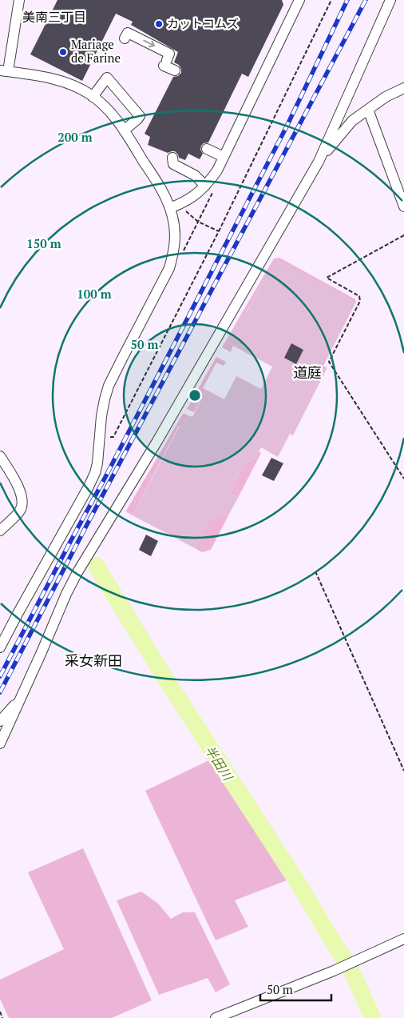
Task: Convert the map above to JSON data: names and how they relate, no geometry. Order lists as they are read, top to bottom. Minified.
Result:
{"districts":["美南三丁目","道庭","采女新田"],"water":["半田川"],"places":["カットコムズ","Mariage de Farine"],"scale_bar":"50 m","rings":["200 m","150 m","100 m","50 m"]}
